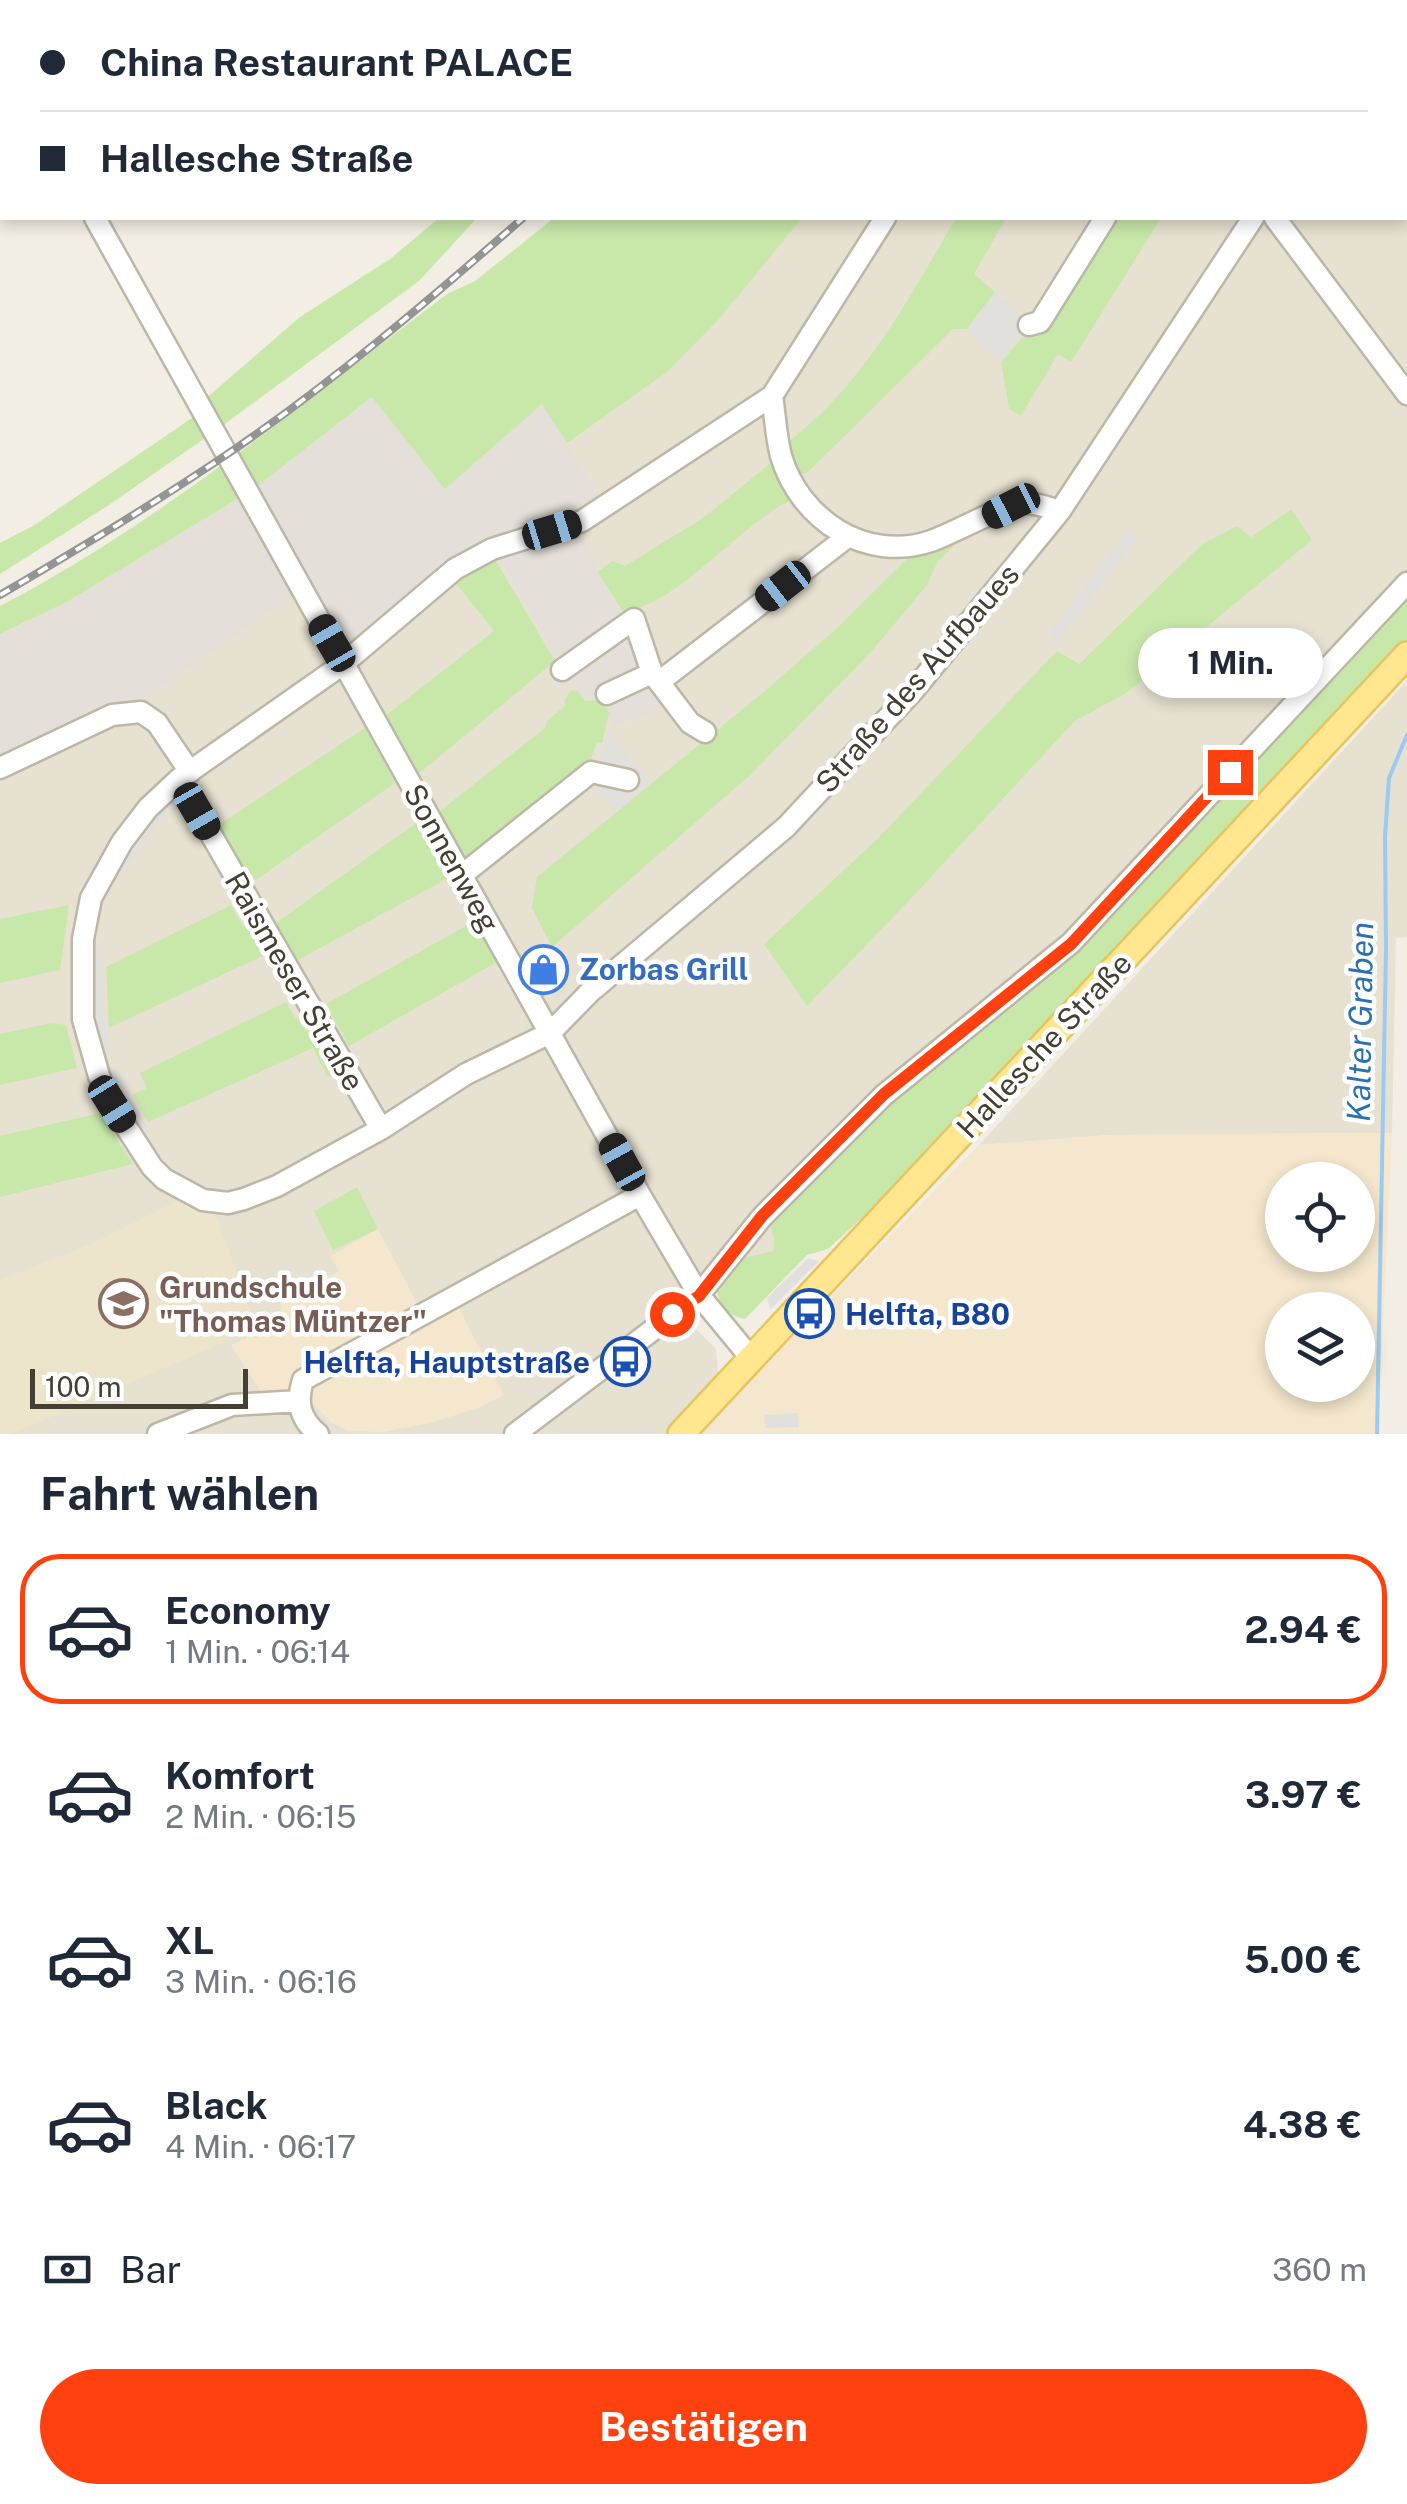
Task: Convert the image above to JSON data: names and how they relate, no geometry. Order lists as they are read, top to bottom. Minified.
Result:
{"streets":{"main road":["Hallesche Straße"],"street":["Straße des Aufbaues","Sonnenweg","Raismeser Straße"]},"crossings":[["Straße des Aufbaues","Sonnenweg"],["Sonnenweg","Hallesche Straße"]],"water":["Kalter Graben"],"places":{"shop":["Zorbas Grill"],"school or university":["Grundschule \"Thomas Müntzer\""],"bus stop":["Helfta, B80","Helfta, Hauptstraße"]},"scale_bar":"100 m","page":{"banner":["China Restaurant PALACE","Hallesche Straße"],"bubble":"1 Min.","scale":"100 m","heading":"Fahrt wählen","list":[{"name":"Economy","note":"1 Min. · 06:14","value":"2.94 €"},{"name":"Komfort","note":"2 Min. · 06:15","value":"3.97 €"},{"name":"XL","note":"3 Min. · 06:16","value":"5.00 €"},{"name":"Black","note":"4 Min. · 06:17","value":"4.38 €"}],"pay":["Bar","360 m"],"buttons":"Bestätigen"}}
